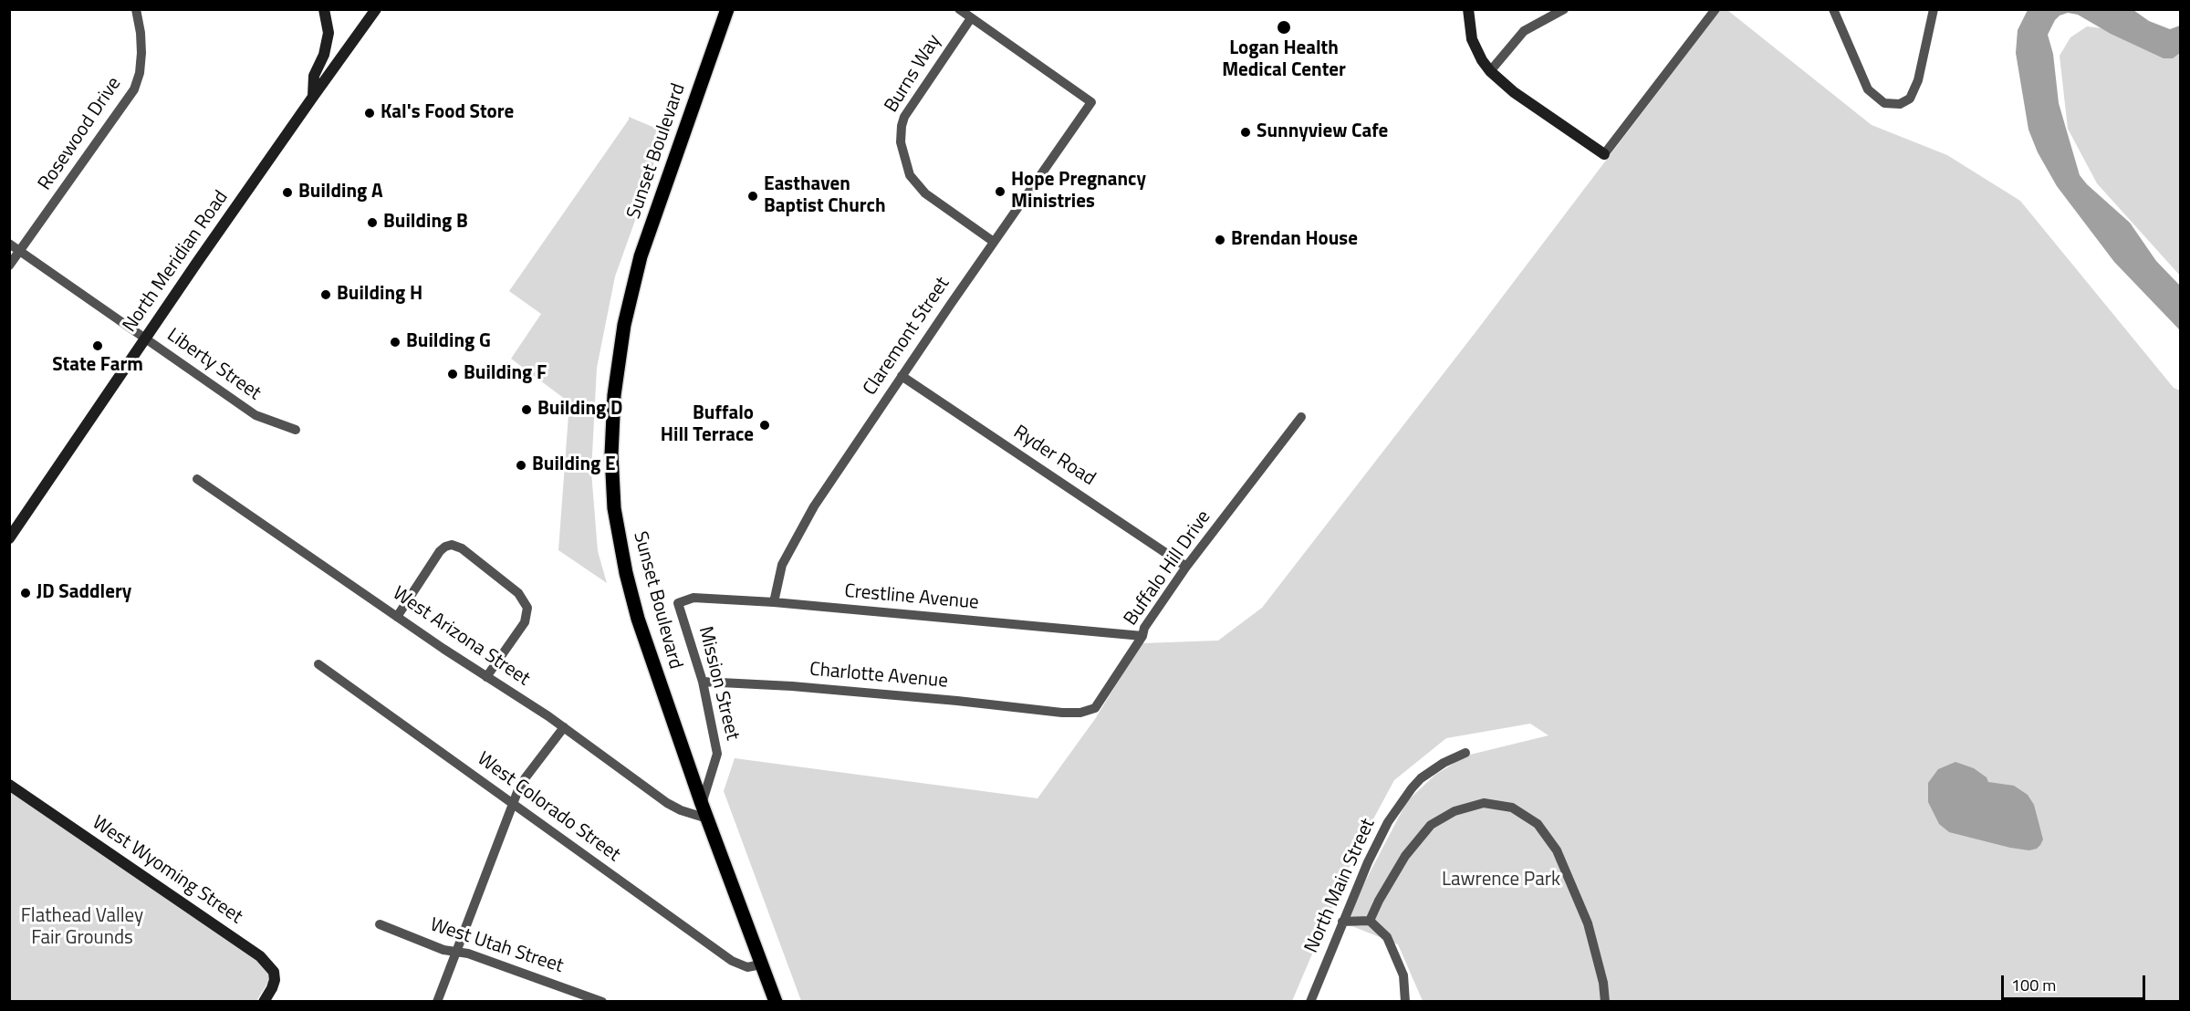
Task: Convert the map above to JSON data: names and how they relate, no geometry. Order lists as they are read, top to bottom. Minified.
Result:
{"streets":{"main road":["Sunset Boulevard","North Meridian Road","West Wyoming Street"],"street":["Burns Way","Rosewood Drive","Claremont Street","Liberty Street","Ryder Road","Buffalo Hill Drive","Crestline Avenue","West Arizona Street","Charlotte Avenue","Mission Street","West Colorado Street","North Main Street","West Utah Street"]},"crossings":[["Burns Way","Claremont Street"],["Rosewood Drive","Liberty Street"],["Sunset Boulevard","West Arizona Street"],["Sunset Boulevard","Mission Street"],["Sunset Boulevard","West Colorado Street"],["North Meridian Road","Liberty Street"],["Claremont Street","Ryder Road"],["Claremont Street","Crestline Avenue"],["Ryder Road","Buffalo Hill Drive"],["Buffalo Hill Drive","Crestline Avenue"],["Buffalo Hill Drive","Charlotte Avenue"],["Crestline Avenue","Mission Street"],["Charlotte Avenue","Mission Street"]],"parks":["Lawrence Park","Flathead Valley Fair Grounds"],"places":["Logan Health Medical Center","Kal's Food Store","Sunnyview Cafe","Hope Pregnancy Ministries","Building A","Easthaven Baptist Church","Building B","Brendan House","Building H","Building G","State Farm","Building F","Building D","Buffalo Hill Terrace","Building E","JD Saddlery"],"scale_bar":"100 m"}
